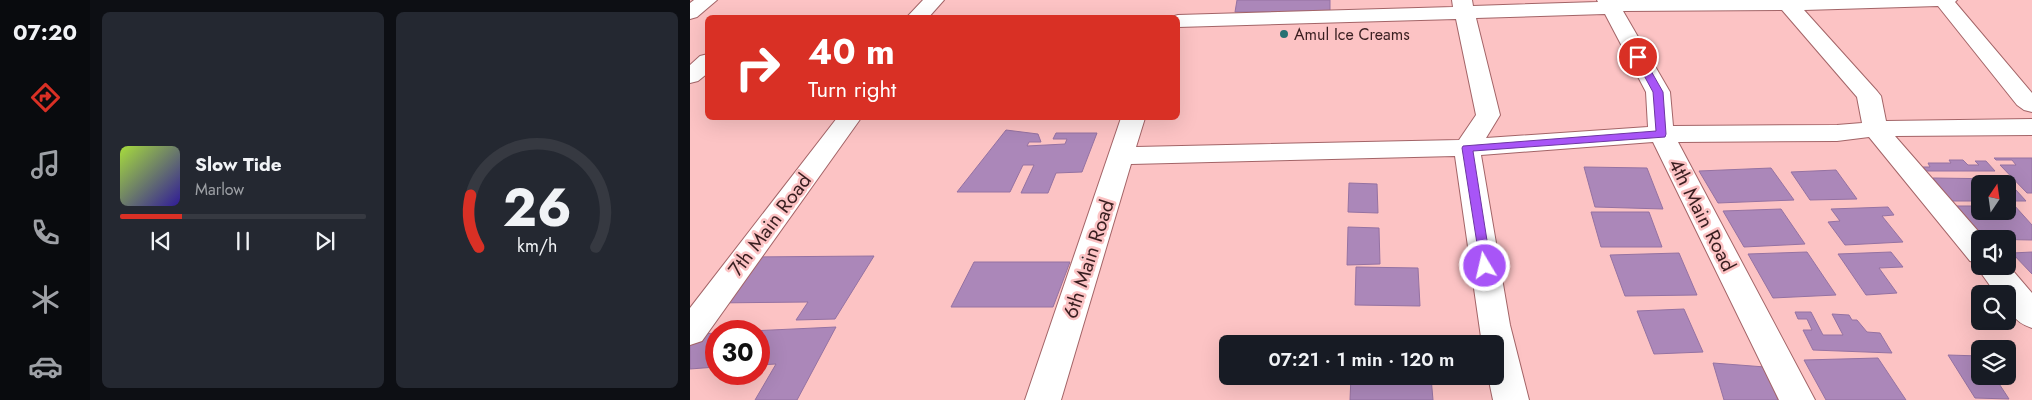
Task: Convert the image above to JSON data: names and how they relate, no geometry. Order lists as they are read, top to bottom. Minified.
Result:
{"streets":{"street":["4th Main Road","7th Main Road","6th Main Road"]},"places":["Amul Ice Creams"],"north":"top","page":{"tabs":"07:20","turn":["40 m","Turn right"],"song":["Slow Tide","Marlow"],"limit":"30","trip":"07:21 · 1 min · 120 m","gauge":["26","km/h"]}}
